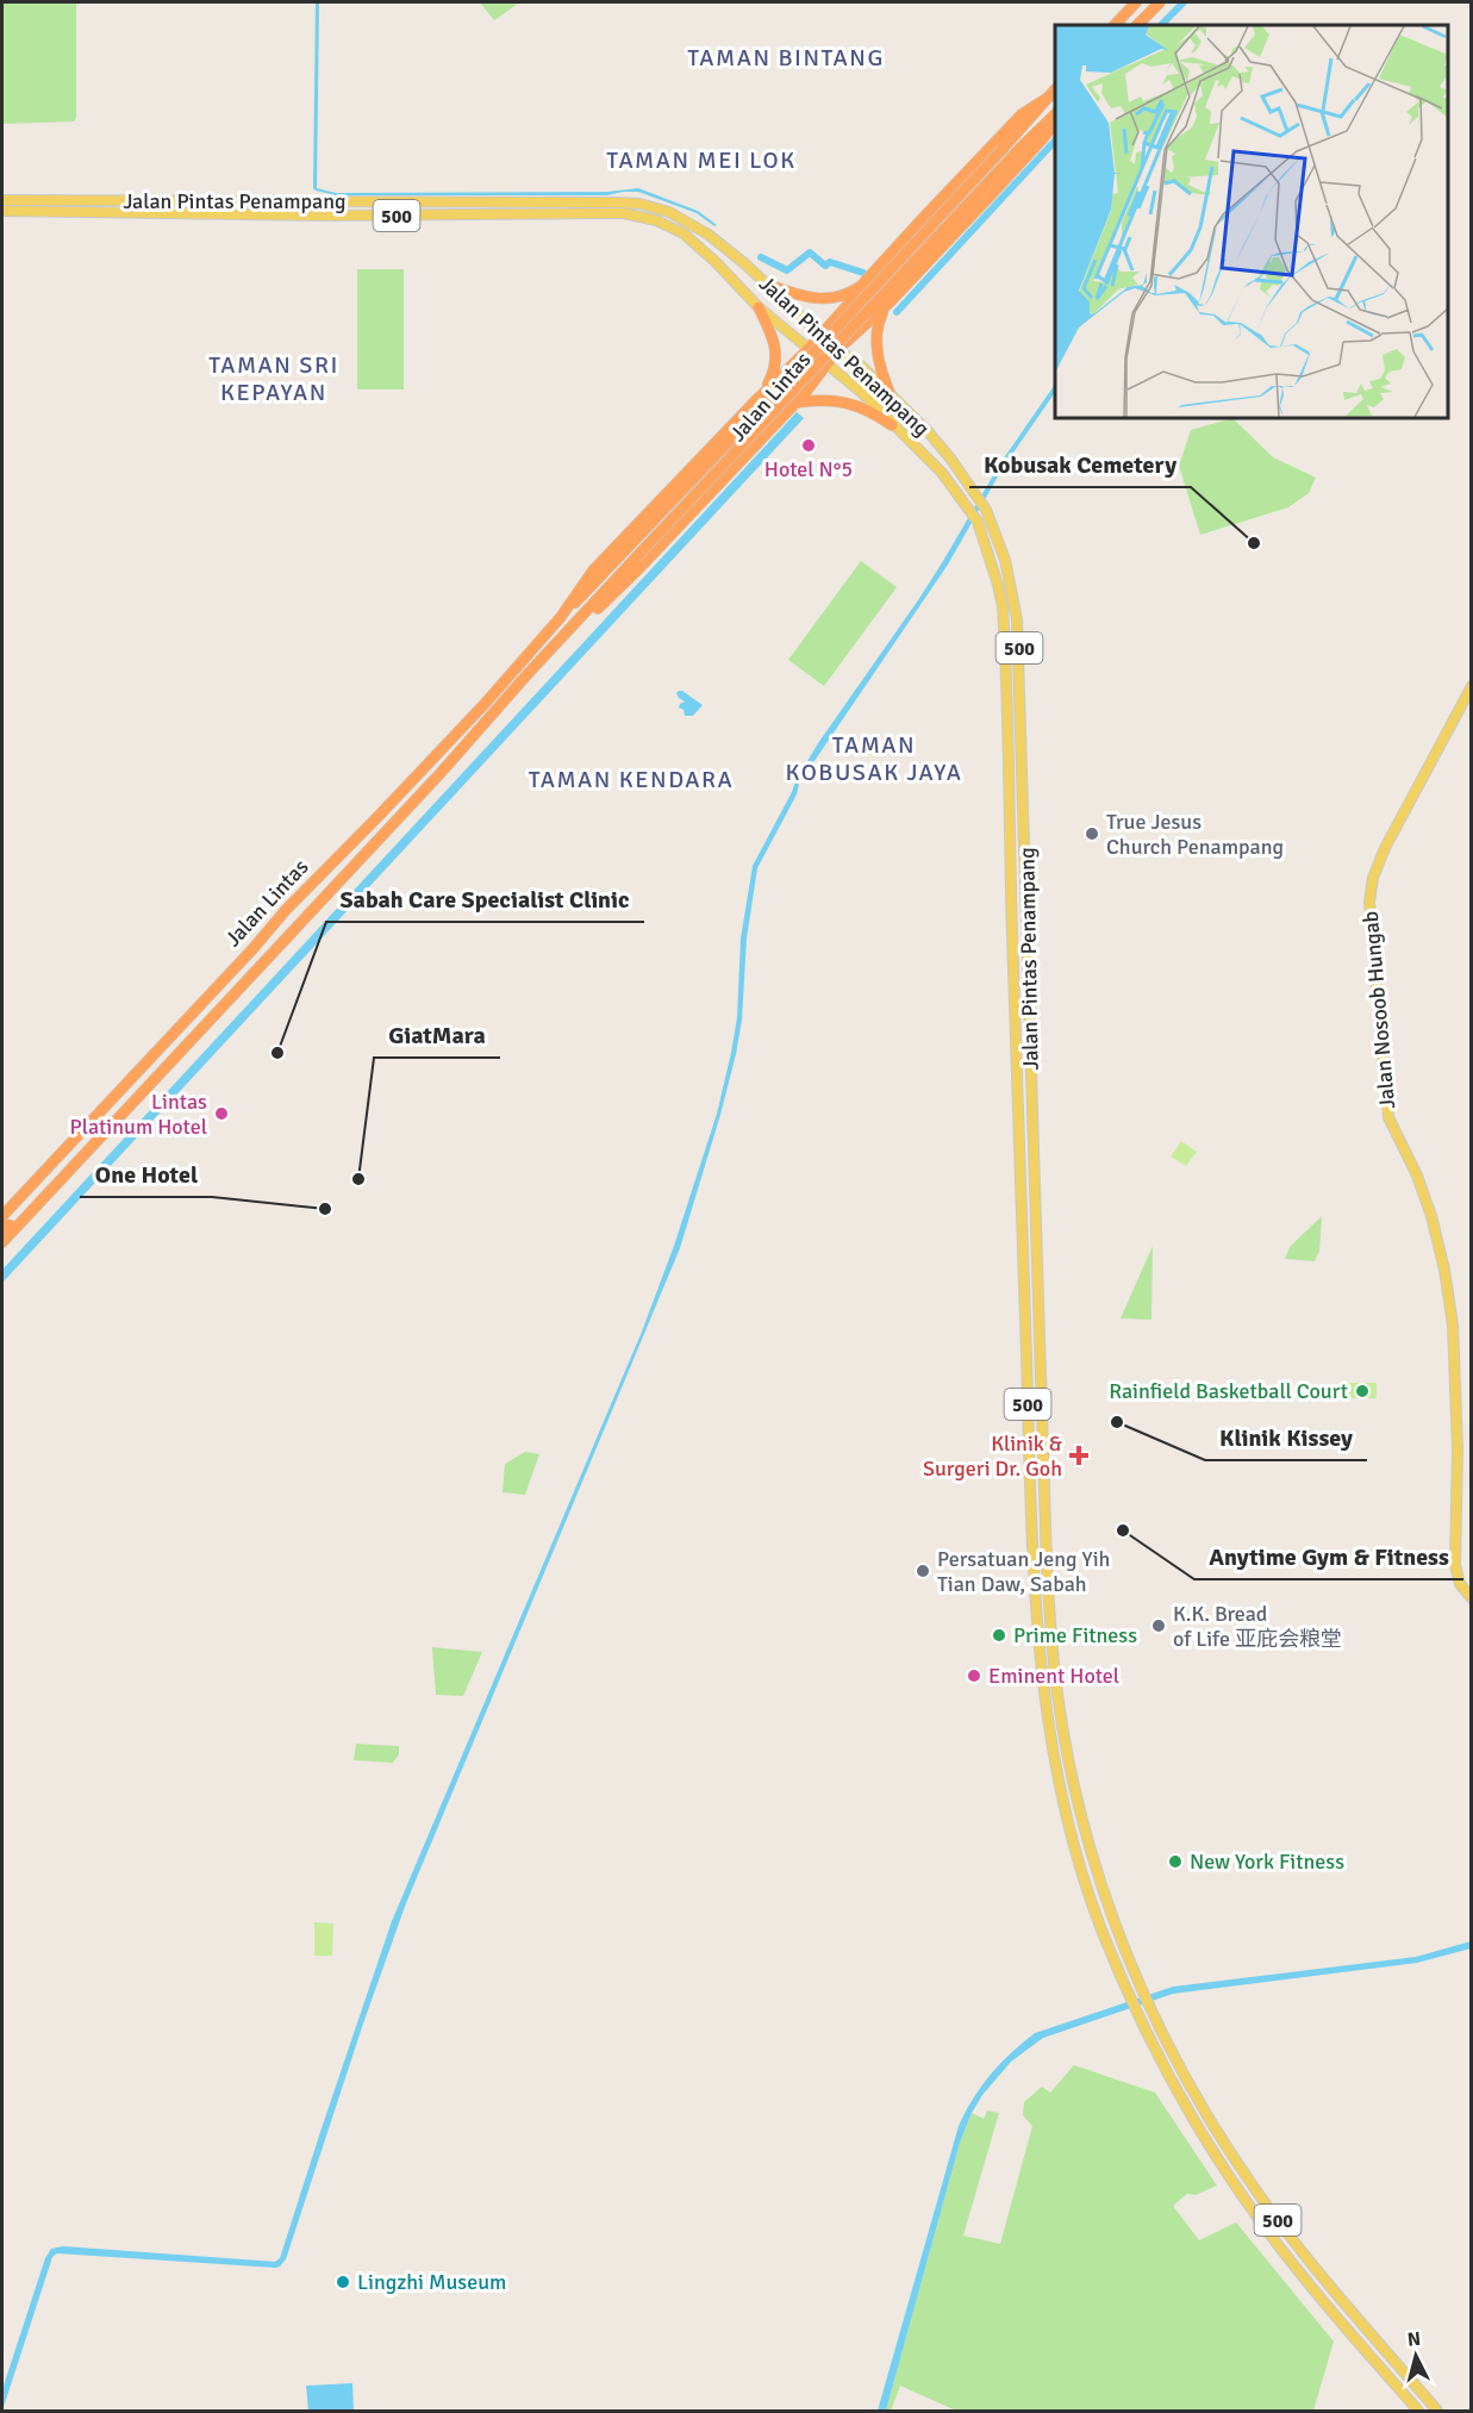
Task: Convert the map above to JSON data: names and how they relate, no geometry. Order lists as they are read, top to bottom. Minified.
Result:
{"streets":{"highway":["Jalan Lintas"],"main road":["Jalan Pintas Penampang","500","Jalan Nosoob Hungab"]},"crossings":[["Jalan Pintas Penampang","Jalan Lintas"]],"districts":["TAMAN BINTANG","TAMAN MEI LOK","TAMAN SRI KEPAYAN","TAMAN KOBUSAK JAYA","TAMAN KENDARA"],"places":{"other":["Hotel N°5","Kobusak Cemetery","True Jesus Church Penampang","Sabah Care Specialist Clinic","Lintas Platinum Hotel","GiatMara","One Hotel","Rainfield Basketball Court","Klinik Kissey","Anytime Gym & Fitness","Persatuan Jeng Yih Tian Daw, Sabah","K.K. Bread of Life 亚庇会粮堂","Prime Fitness","Eminent Hotel","New York Fitness","Lingzhi Museum"],"health":["Klinik & Surgeri Dr. Goh"]},"north":"top"}
